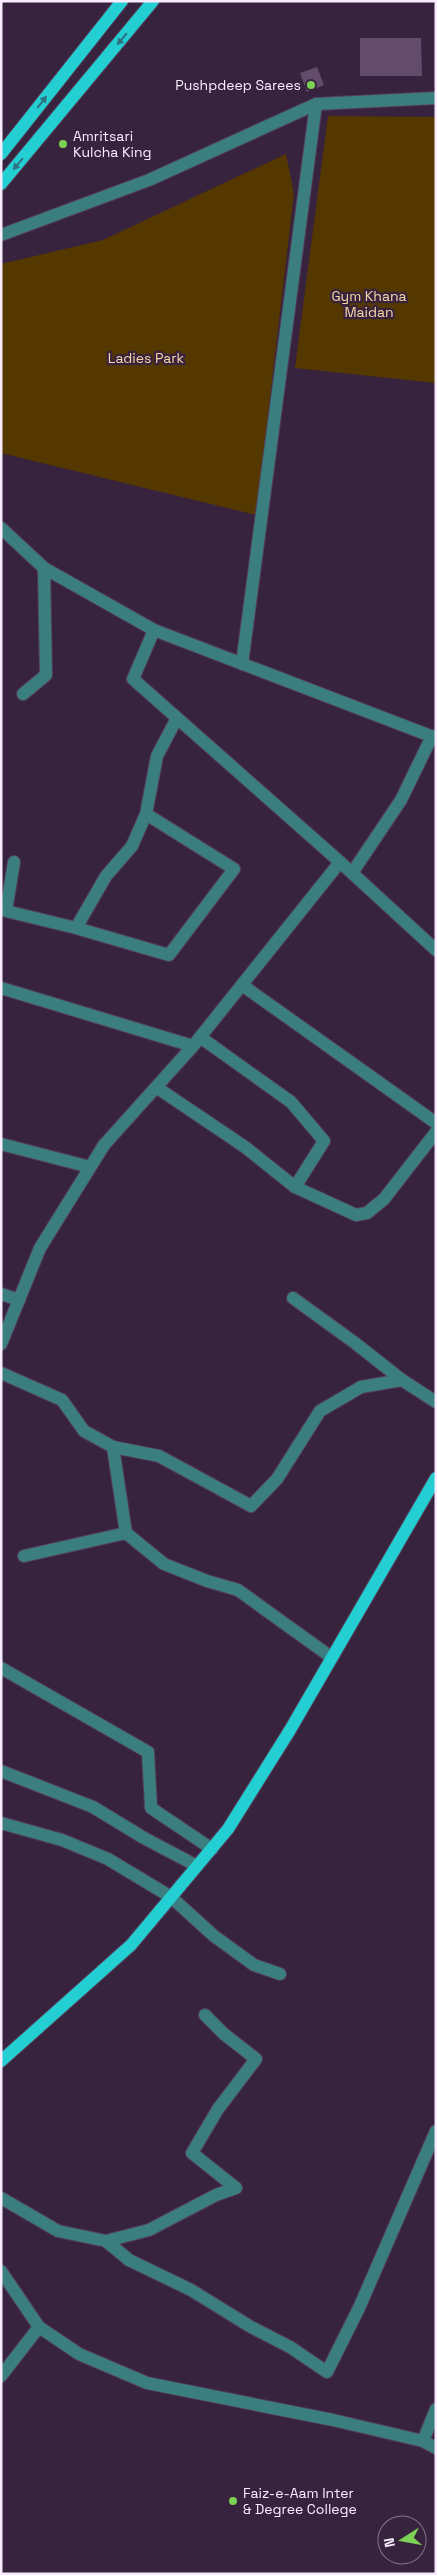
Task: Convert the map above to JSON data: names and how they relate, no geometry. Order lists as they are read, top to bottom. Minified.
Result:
{"parks":["Gym Khana Maidan","Ladies Park"],"places":["Pushpdeep Sarees","Amritsari Kulcha King‌‌‌","Faiz-e-Aam Inter & Degree College"],"north":"left"}
